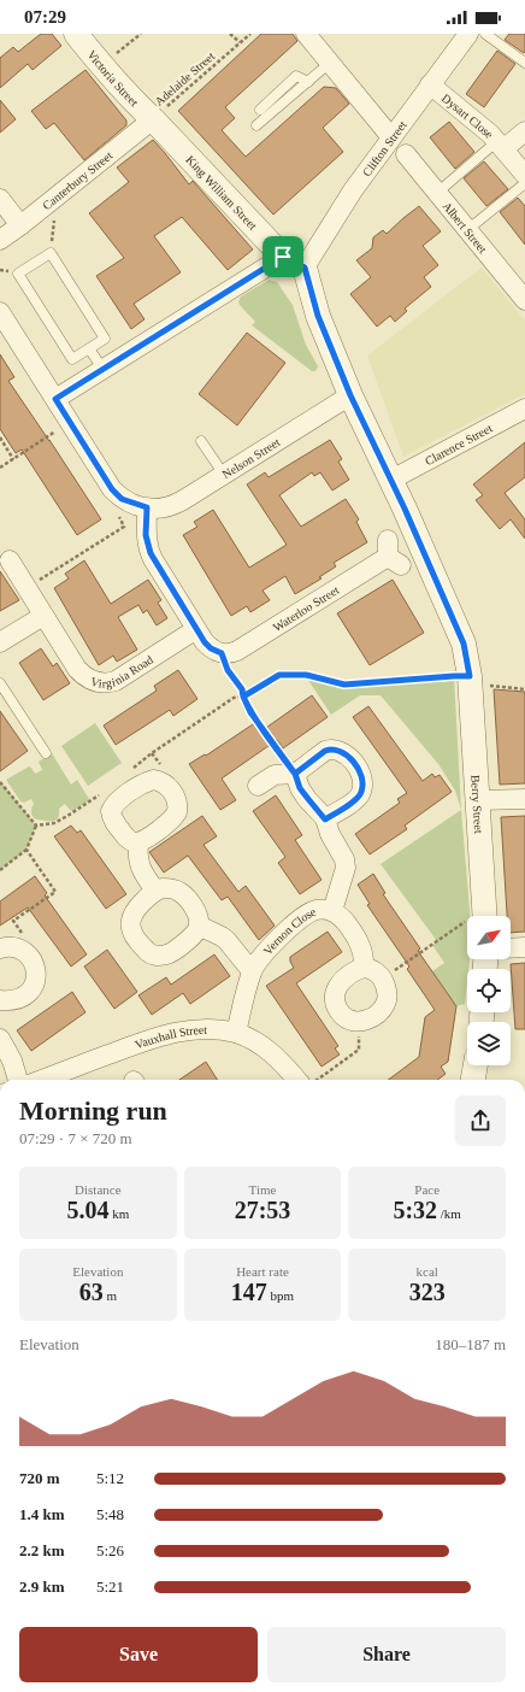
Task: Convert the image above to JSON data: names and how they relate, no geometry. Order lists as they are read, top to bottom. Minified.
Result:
{"streets":{"street":["Victoria Street","Dysart Close","Clifton Street","Canterbury Street","King William Street","Albert Street","Clarence Street","Nelson Street","Waterloo Street","Virginia Road","Berry Street","Vernon Close","Vauxhall Street"],"path":["Adelaide Street"]},"crossings":[["Victoria Street","Adelaide Street"],["Victoria Street","Canterbury Street"],["Victoria Street","King William Street"],["Adelaide Street","Canterbury Street"],["Adelaide Street","King William Street"],["Dysart Close","Clifton Street"],["Clifton Street","King William Street"],["Canterbury Street","King William Street"],["Vernon Close","Vauxhall Street"]],"north":"top right","page":{"status":"07:29","heading":["Morning run","07:29 · 7 × 720 m"],"stats":[["Distance","5.04 km"],["Time","27:53"],["Pace","5:32 /km"],["Elevation","63 m"],["Heart rate","147 bpm"],["kcal","323"]],"chart":["Elevation","180–187 m"],"list":[{"name":"720 m","note":"5:12"},{"name":"1.4 km","note":"5:48"},{"name":"2.2 km","note":"5:26"},{"name":"2.9 km","note":"5:21"}],"buttons":["Save","Share"]}}
